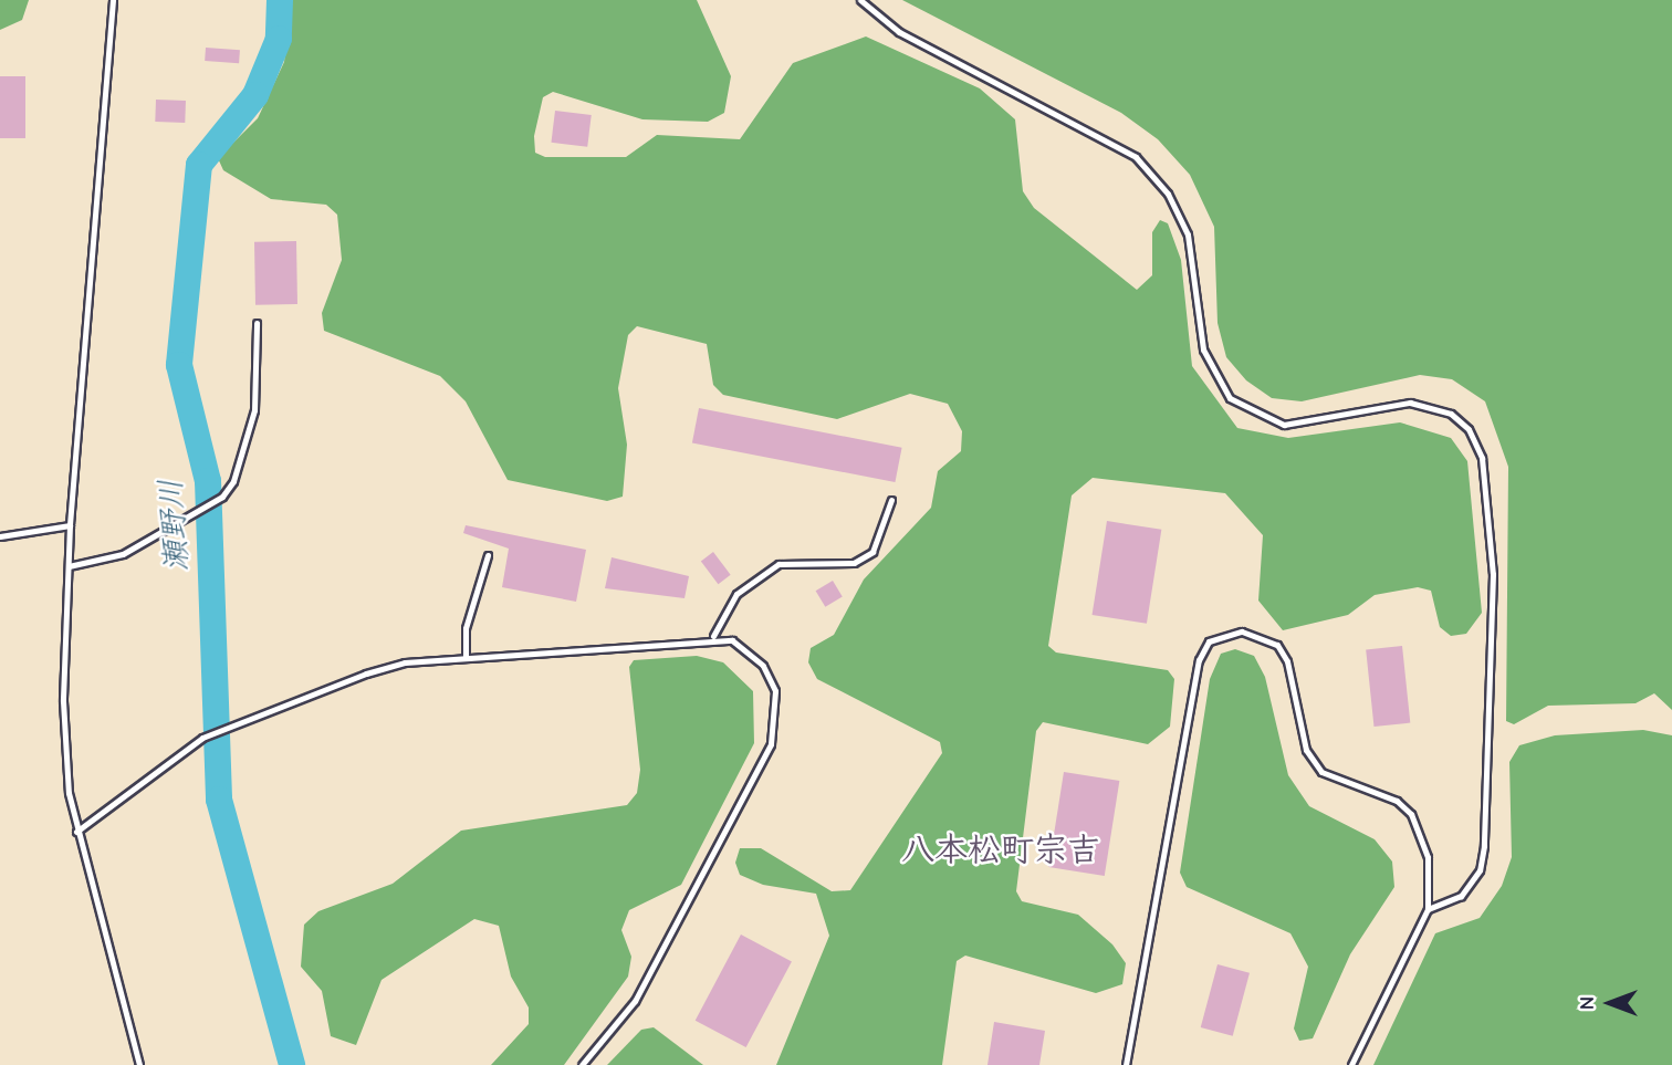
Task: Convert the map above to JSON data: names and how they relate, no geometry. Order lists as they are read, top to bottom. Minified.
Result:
{"districts":["八本松町宗吉"],"water":["瀬野川"],"north":"left"}
